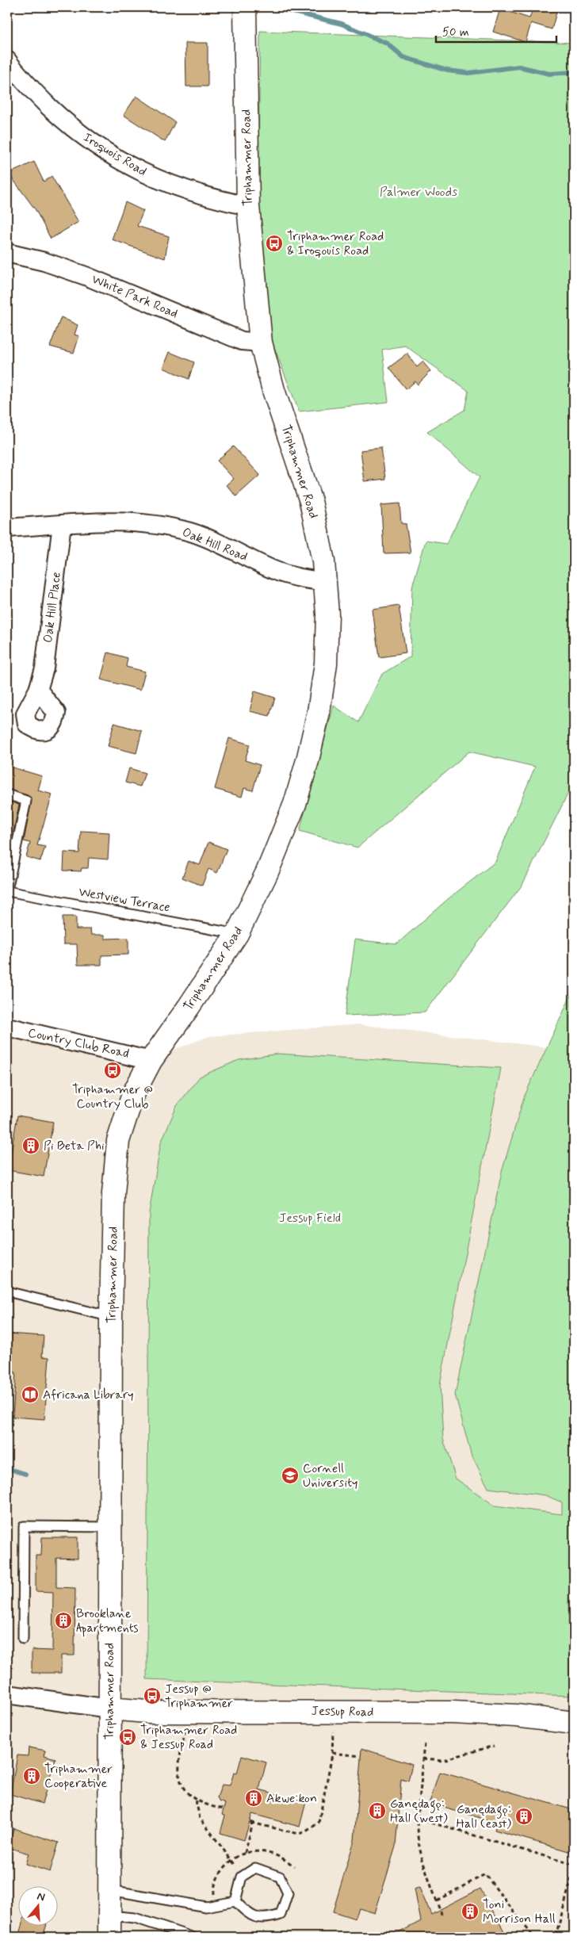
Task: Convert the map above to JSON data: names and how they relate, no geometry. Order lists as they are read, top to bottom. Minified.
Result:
{"streets":{"street":["Iroquois Road","Triphammer Road","White Park Road","Oak Hill Road","Oak Hill Place","Country Club Road","Jessup Road"],"lane":["Westview Terrace"]},"crossings":[["Iroquois Road","Triphammer Road"],["Triphammer Road","White Park Road"],["Triphammer Road","Oak Hill Road"],["Triphammer Road","Westview Terrace"],["Triphammer Road","Country Club Road"],["Triphammer Road","Jessup Road"],["Oak Hill Road","Oak Hill Place"]],"parks":["Palmer Woods","Jessup Field"],"places":{"bus stop":["Triphammer Road & Iroqouis Road","Triphammer @ Country Club","Jessup @ Triphammer","Triphammer Road & Jessup Road"],"building":["Pi Beta Phi","Brooklane Apartments","Triphammer Cooperative","Akwe:kon","Ganędagǫ: Hall (west)","Ganędagǫ: Hall (east)","Toni Morrison Hall"],"library":["Africana Library"],"school or university":["Cornell University"]},"scale_bar":"50 m","north":"top"}
